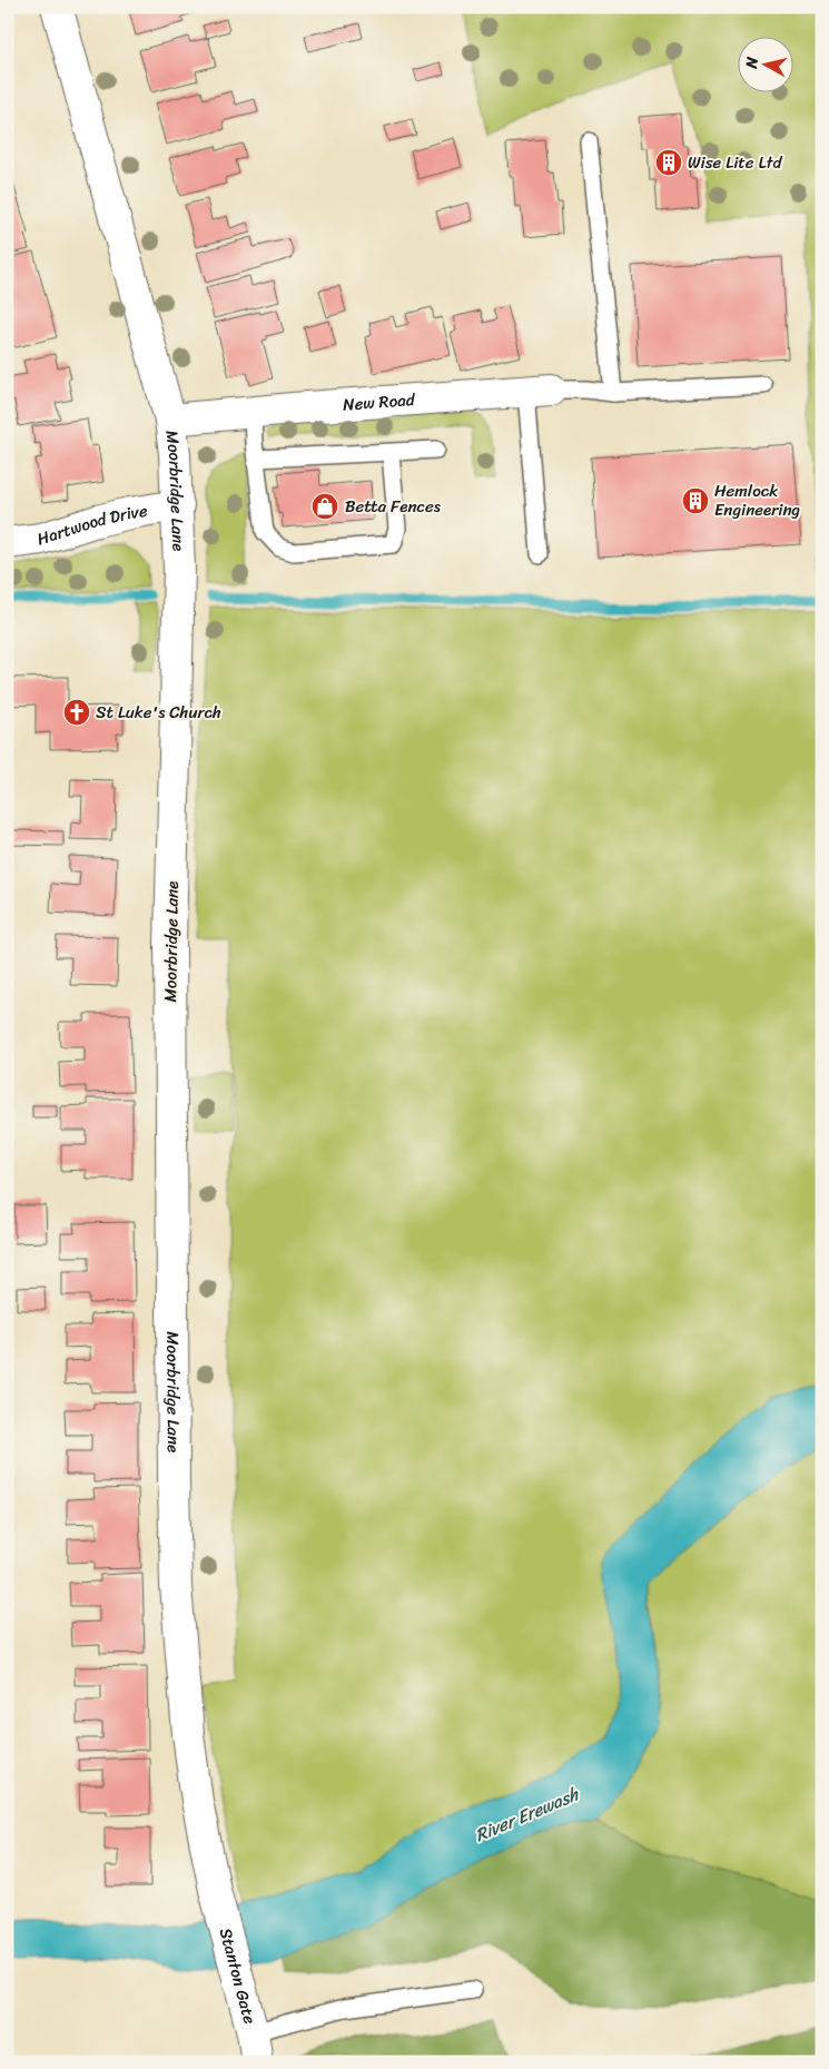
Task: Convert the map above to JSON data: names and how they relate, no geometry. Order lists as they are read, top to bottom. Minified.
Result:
{"streets":{"street":["New Road","Moorbridge Lane","Hartwood Drive","Stanton Gate"]},"crossings":[["New Road","Moorbridge Lane"],["Moorbridge Lane","Hartwood Drive"],["Moorbridge Lane","Stanton Gate"]],"water":["River Erewash"],"places":{"building":["Wise Lite Ltd","Hemlock Engineering"],"shop":["Betta Fences"],"church":["St Luke's Church"]},"north":"left"}
